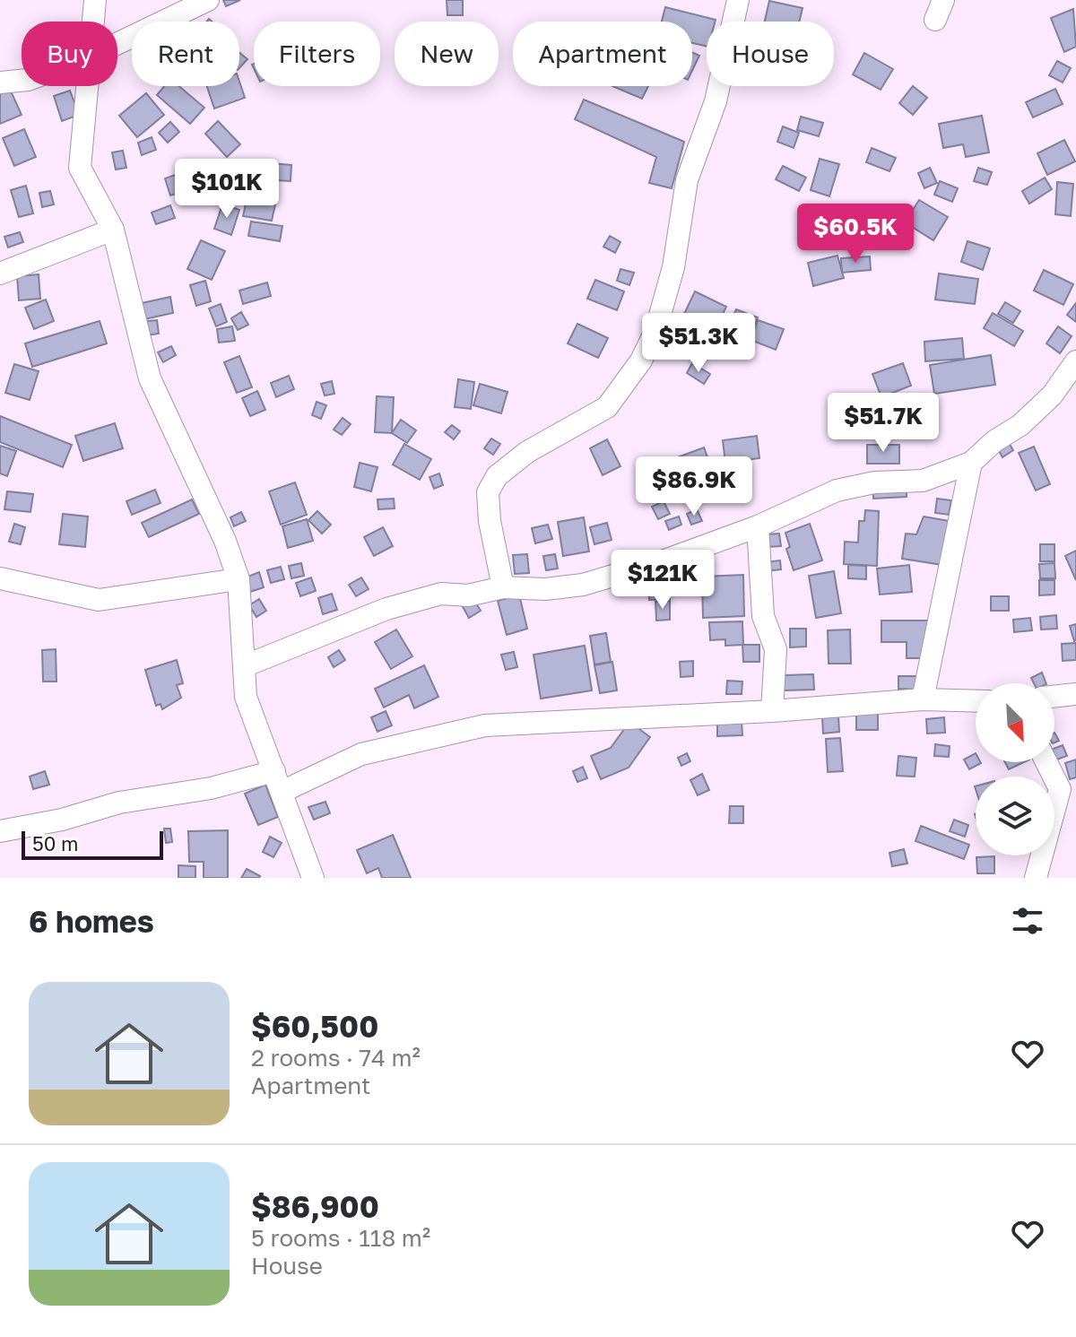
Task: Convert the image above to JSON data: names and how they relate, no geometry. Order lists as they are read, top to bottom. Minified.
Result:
{"scale_bar":"50 m","north":"bottom right","page":{"chip":["Buy","Rent","Filters","New","Apartment","House"],"price":["$101K","$60.5K","$51.3K","$51.7K","$86.9K","$121K"],"scale":"50 m","heading":"6 homes","list":[{"name":"$60,500","note":"2 rooms · 74 m² · Apartment"},{"name":"$86,900","note":"5 rooms · 118 m² · House"}]}}
